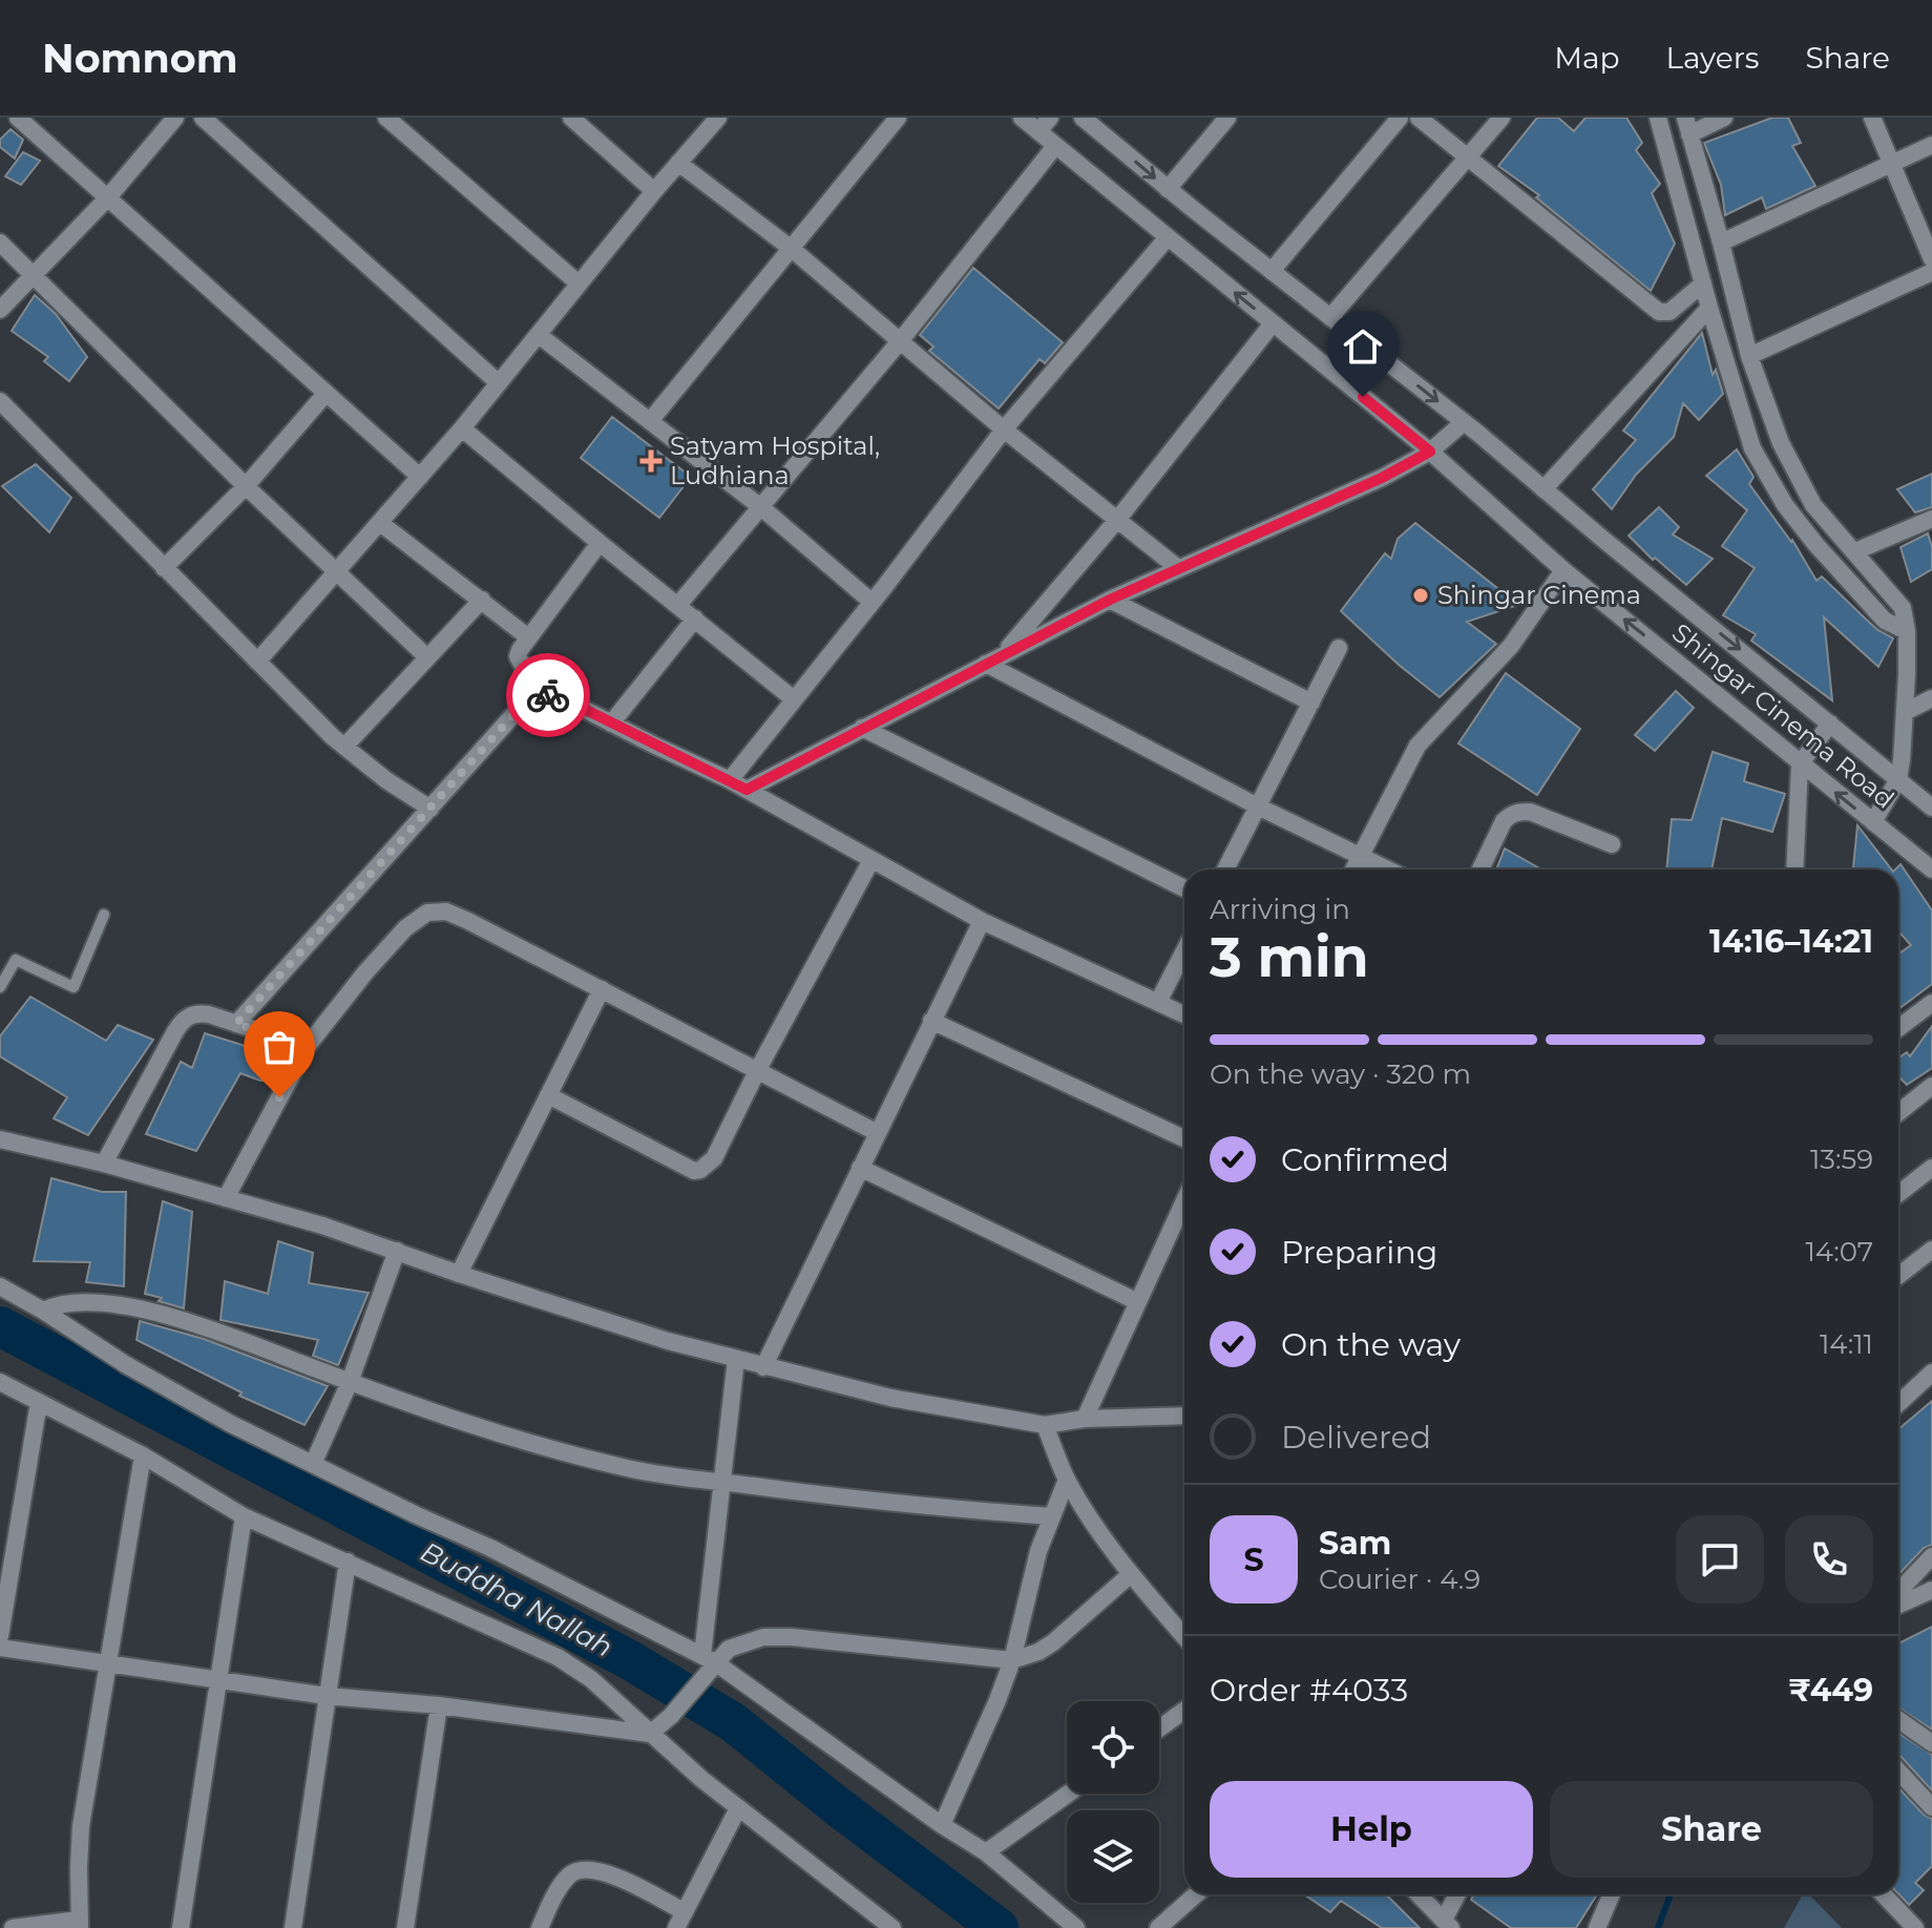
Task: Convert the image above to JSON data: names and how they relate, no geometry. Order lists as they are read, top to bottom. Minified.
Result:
{"streets":{"street":["Shingar Cinema Road"]},"water":["Buddha Nallah"],"places":{"health":["Satyam Hospital, Ludhiana"],"other":["Shingar Cinema"]},"page":{"header":"Nomnom","nav":["Map","Layers","Share"],"heading":["3 min","Arriving in","14:16–14:21"],"panel":["Sam","Courier · 4.9","Order #4033","₹449"],"bar":"On the way · 320 m","list":[["Confirmed","13:59"],["Preparing","14:07"],["On the way","14:11"],"Delivered"],"round":"S","buttons":["Help","Share"]}}
